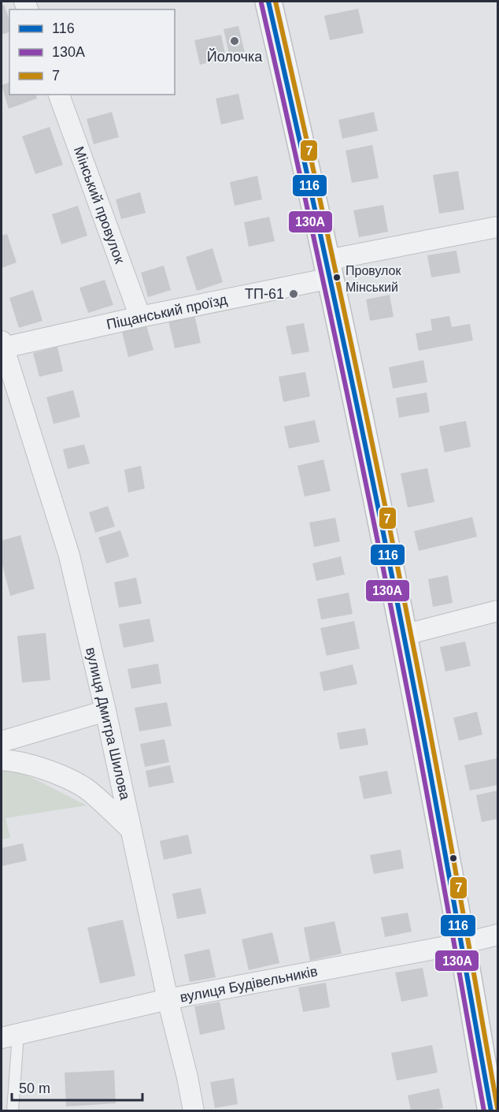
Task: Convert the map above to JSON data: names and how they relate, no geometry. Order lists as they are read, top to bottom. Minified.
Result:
{"streets":{"street":["Мінський провулок","Піщанський проїзд","вулиця Дмитра Шилова","вулиця Будівельників"]},"crossings":[["Мінський провулок","Піщанський проїзд"],["Піщанський проїзд","вулиця Дмитра Шилова"],["вулиця Дмитра Шилова","вулиця Будівельників"]],"places":["Йолочка","Провулок Мінський","ТП-61"],"lines":["transit line 116","transit line 7","transit line 130А"],"legend":["116","130А","7"],"scale_bar":"50 m"}
